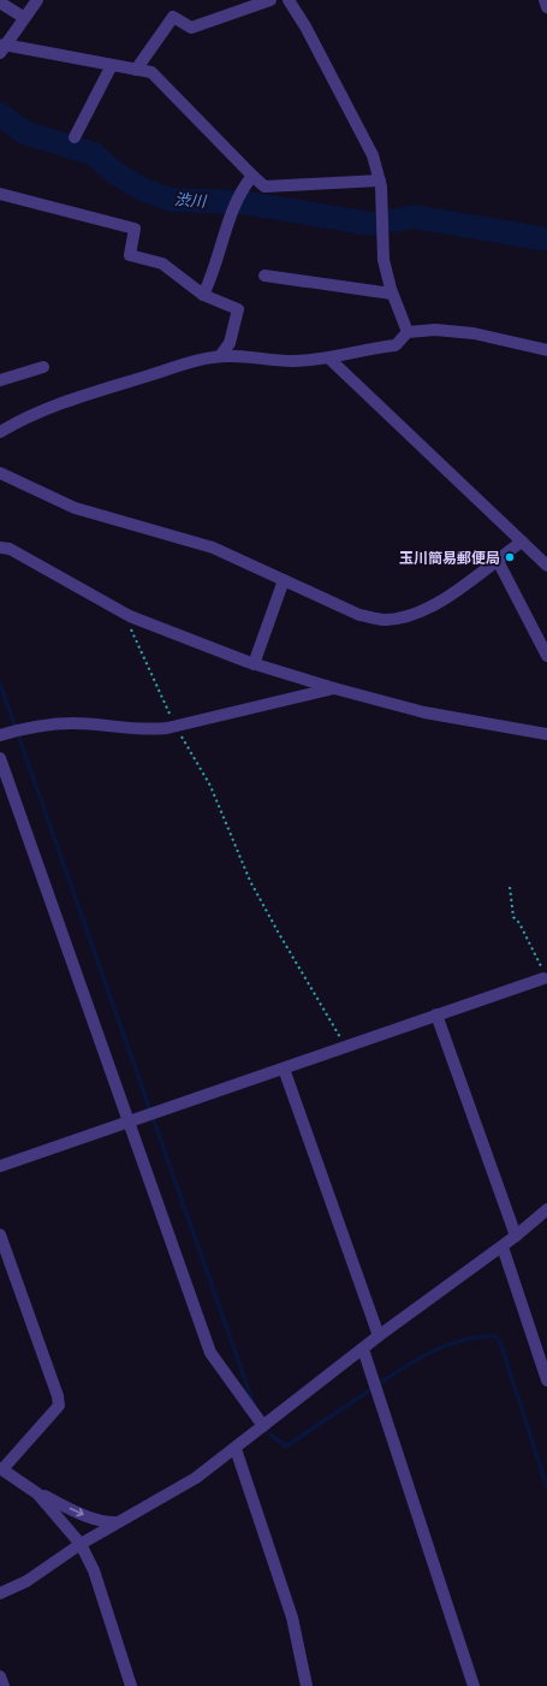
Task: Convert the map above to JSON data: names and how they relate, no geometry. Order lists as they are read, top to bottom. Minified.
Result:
{"water":["渋川"],"places":["玉川簡易郵便局"]}
